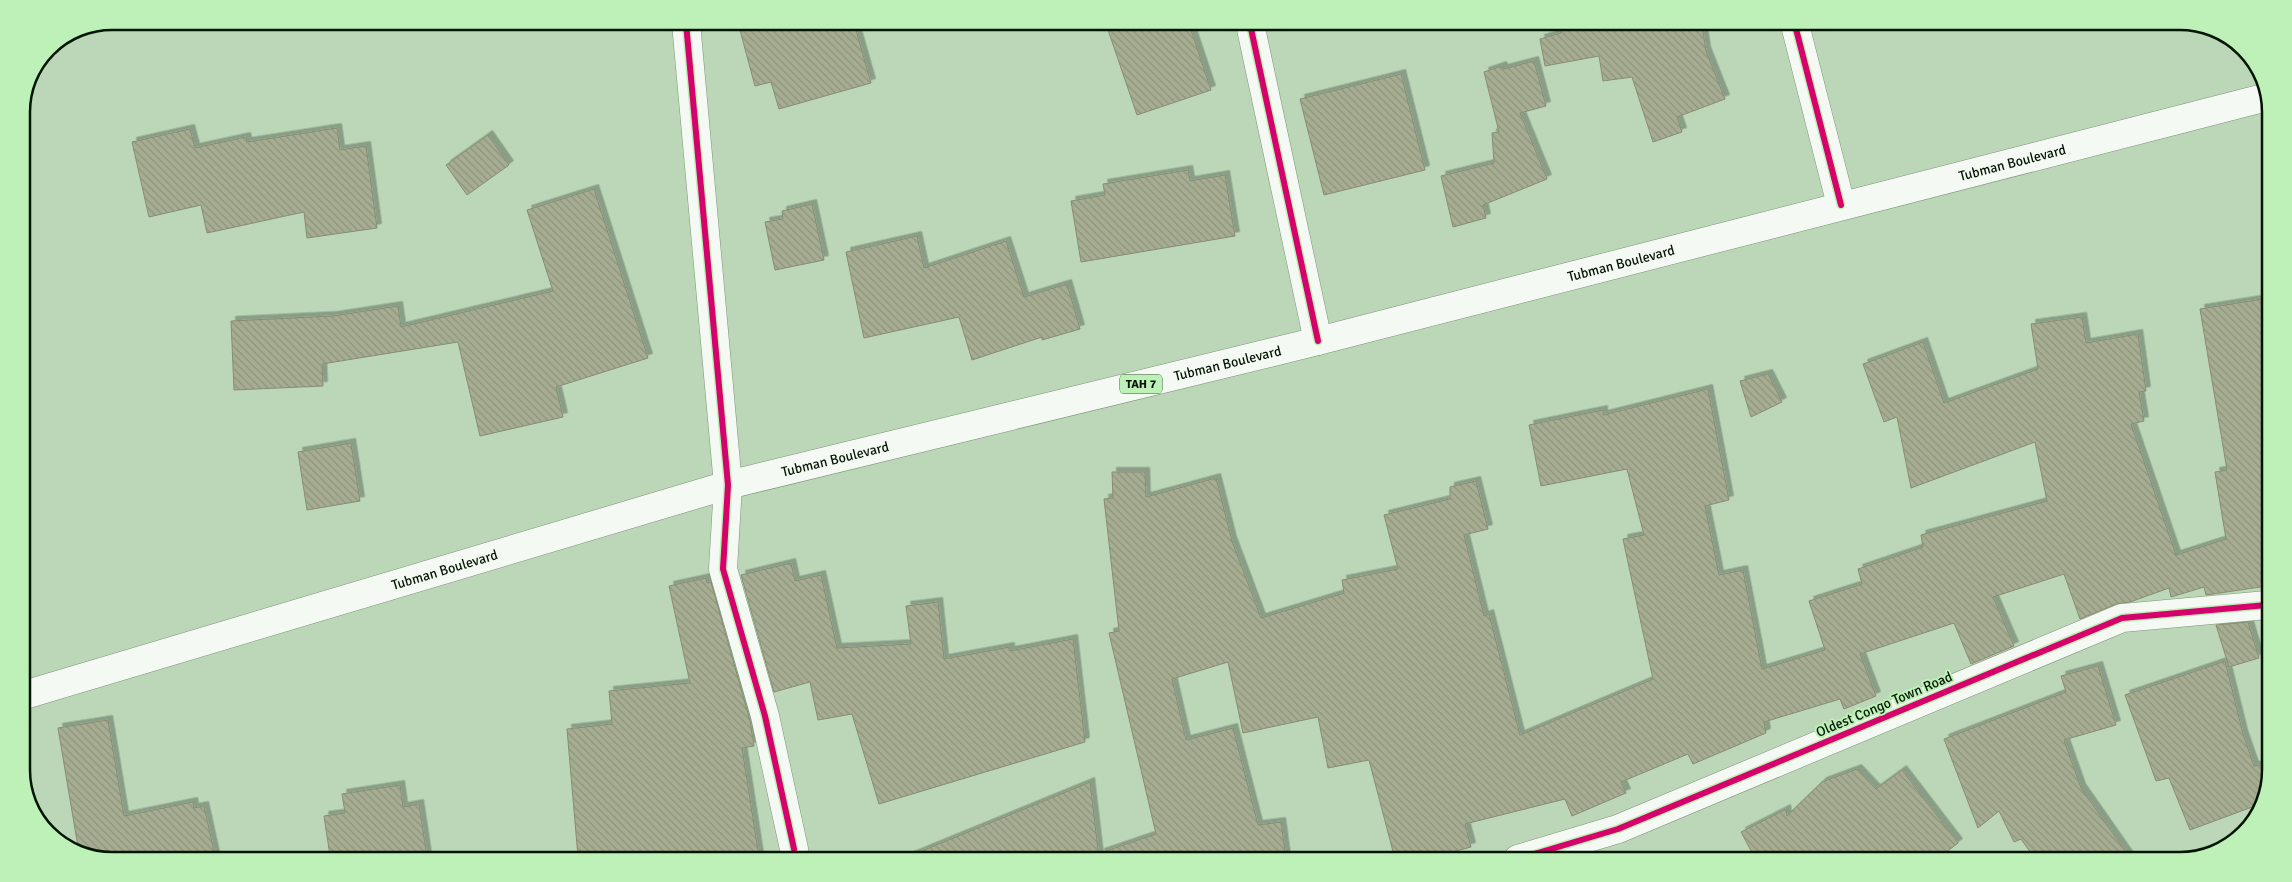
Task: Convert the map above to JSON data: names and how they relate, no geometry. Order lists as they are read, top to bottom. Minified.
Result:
{"streets":{"main road":["Tubman Boulevard","TAH 7","Oldest Congo Town Road"]}}
